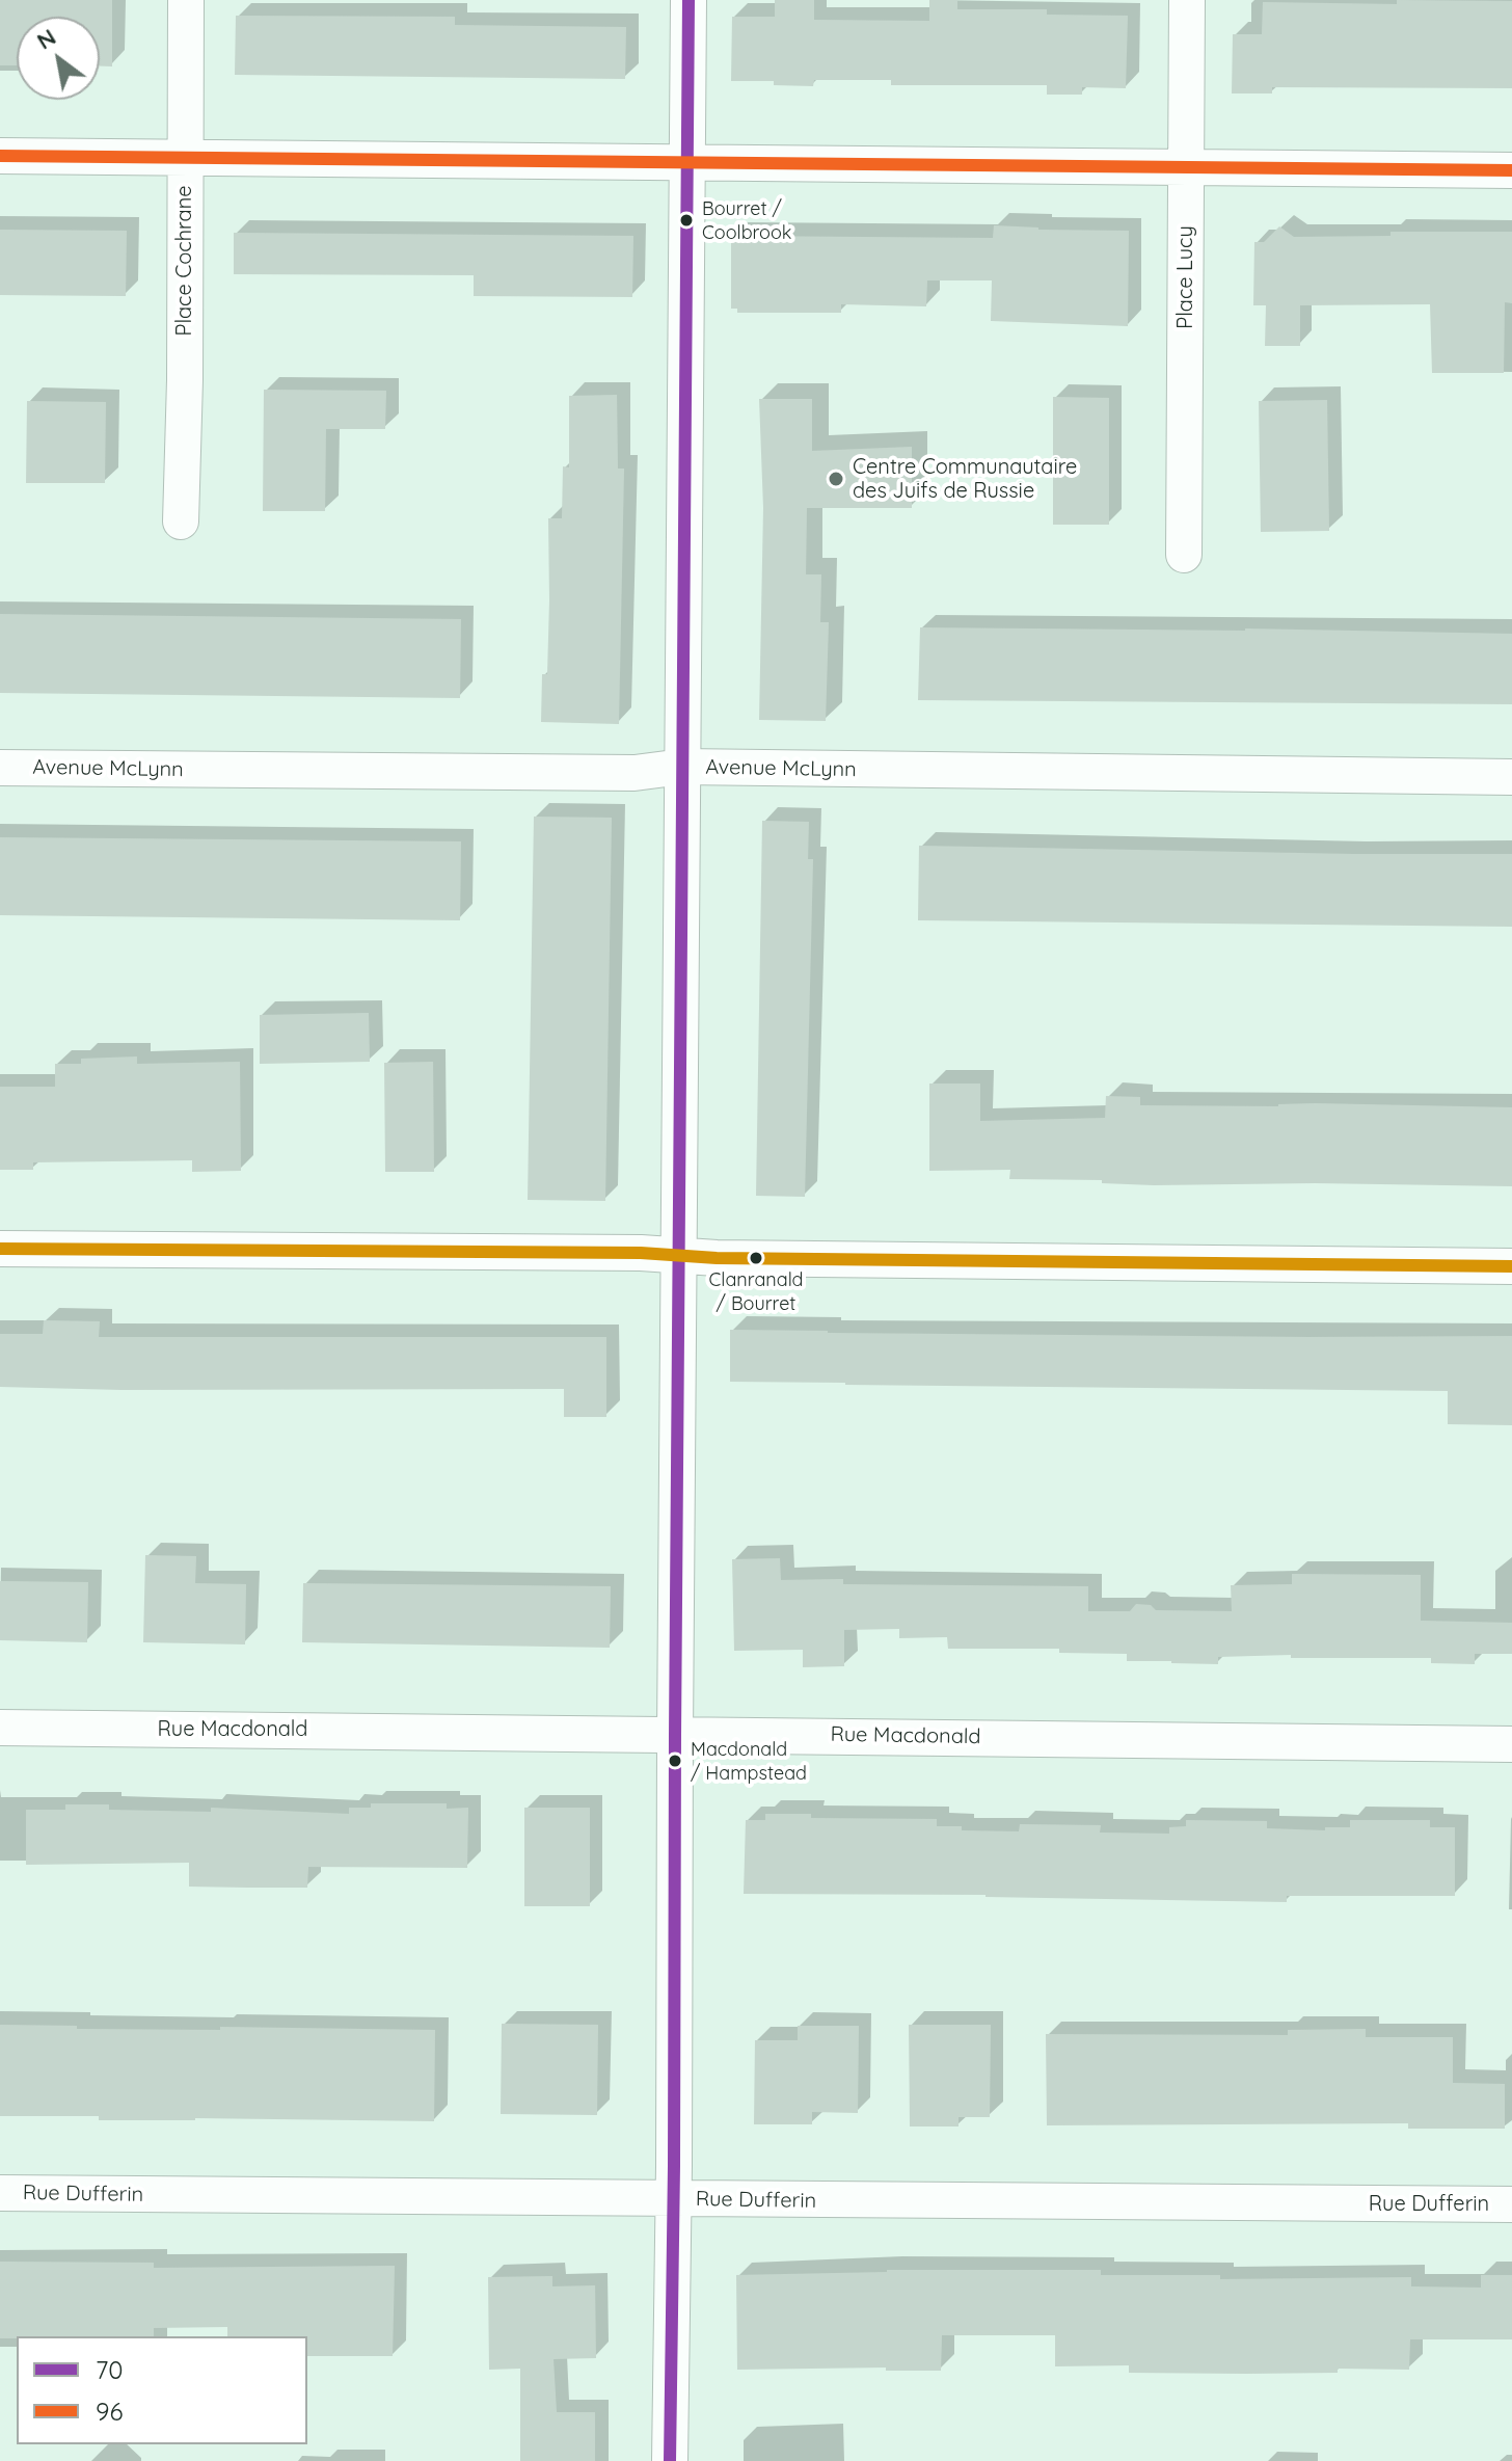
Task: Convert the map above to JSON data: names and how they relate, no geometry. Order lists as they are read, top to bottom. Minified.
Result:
{"streets":{"street":["Place Cochrane","Place Lucy","Avenue McLynn","Rue Macdonald","Rue Dufferin"]},"places":["Bourret / Coolbrook","Centre Communautaire des Juifs de Russie","Clanranald / Bourret","Macdonald / Hampstead"],"lines":["transit line 70","transit line 96"],"legend":["70","96"],"north":"top left"}
